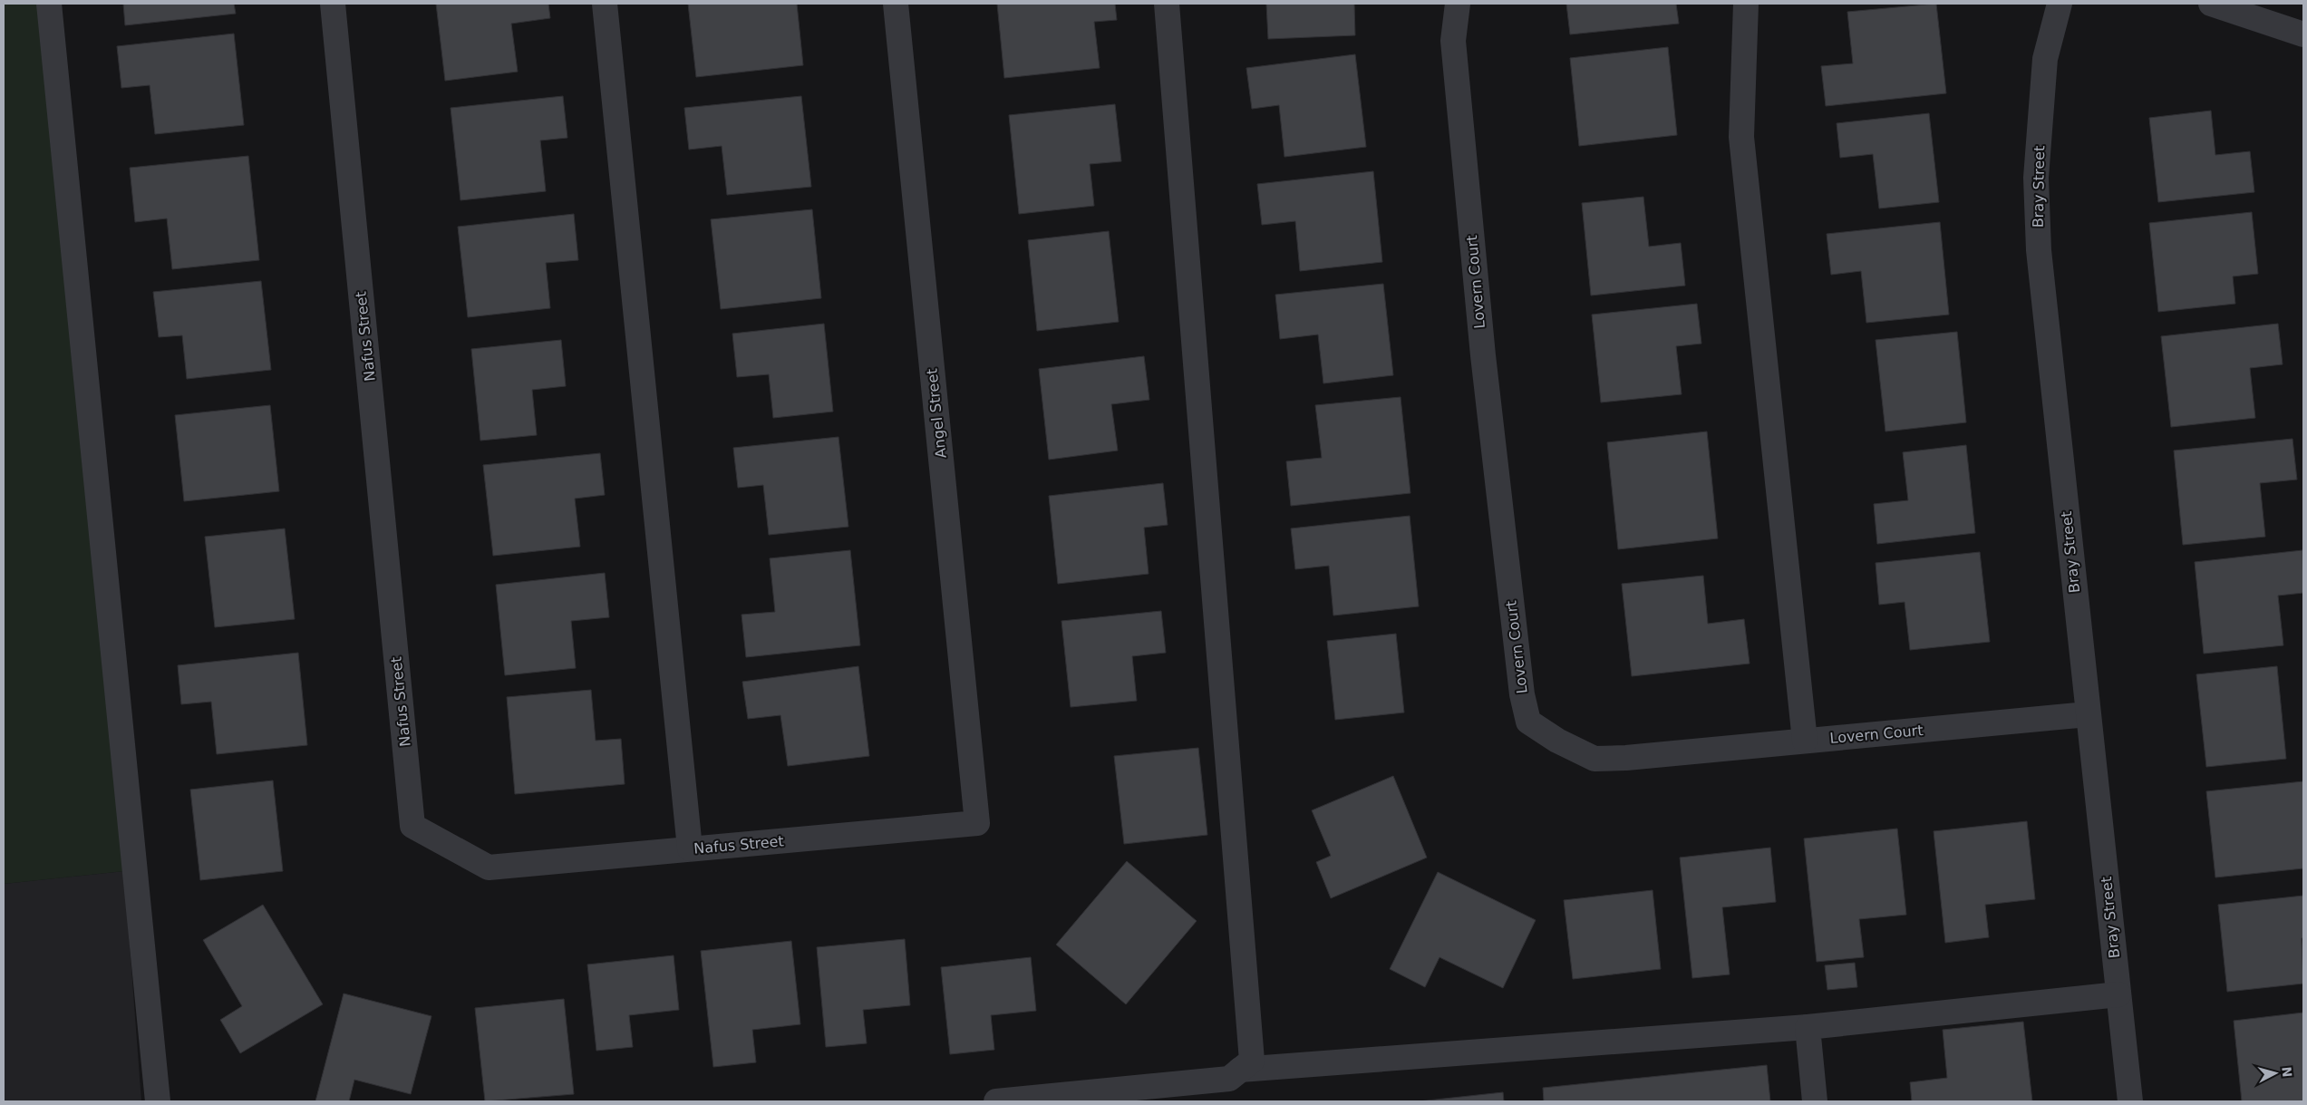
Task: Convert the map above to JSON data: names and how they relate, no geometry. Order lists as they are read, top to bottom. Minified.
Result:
{"streets":{"street":["Bray Street","Lovern Court","Nafus Street","Angel Street"]},"crossings":[["Bray Street","Lovern Court"],["Nafus Street","Angel Street"]],"north":"right"}
